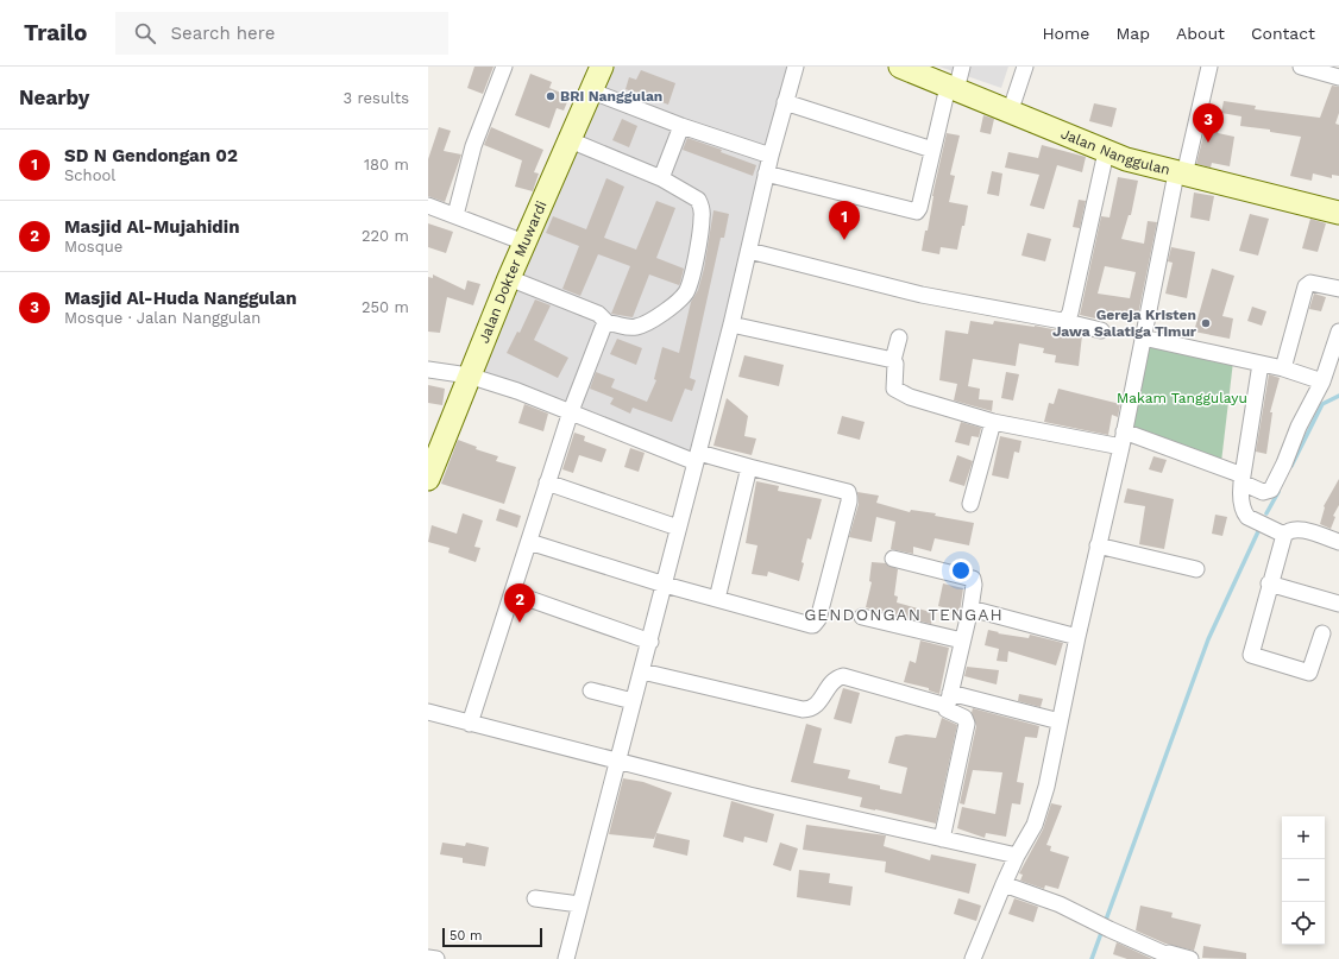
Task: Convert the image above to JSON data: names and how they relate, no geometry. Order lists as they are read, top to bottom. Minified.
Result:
{"streets":{"street":["Jalan Nanggulan","Jalan Dokter Muwardi"]},"districts":["GENDONGAN TENGAH"],"parks":["Makam Tanggulayu"],"places":["BRI Nanggulan","Gereja Kristen Jawa Salatiga Timur"],"scale_bar":"50 m","page":{"header":"Trailo","search":"Search here","nav":["Home","Map","About","Contact"],"heading":["Nearby","3 results"],"pins":["3","1","2"],"list":[{"mark":"1","name":"SD N Gendongan 02","note":"School","value":"180 m"},{"mark":"2","name":"Masjid Al-Mujahidin","note":"Mosque","value":"220 m"},{"mark":"3","name":"Masjid Al-Huda Nanggulan","note":"Mosque · Jalan Nanggulan","value":"250 m"}],"map_buttons":["+","−"],"scale":"50 m"}}
